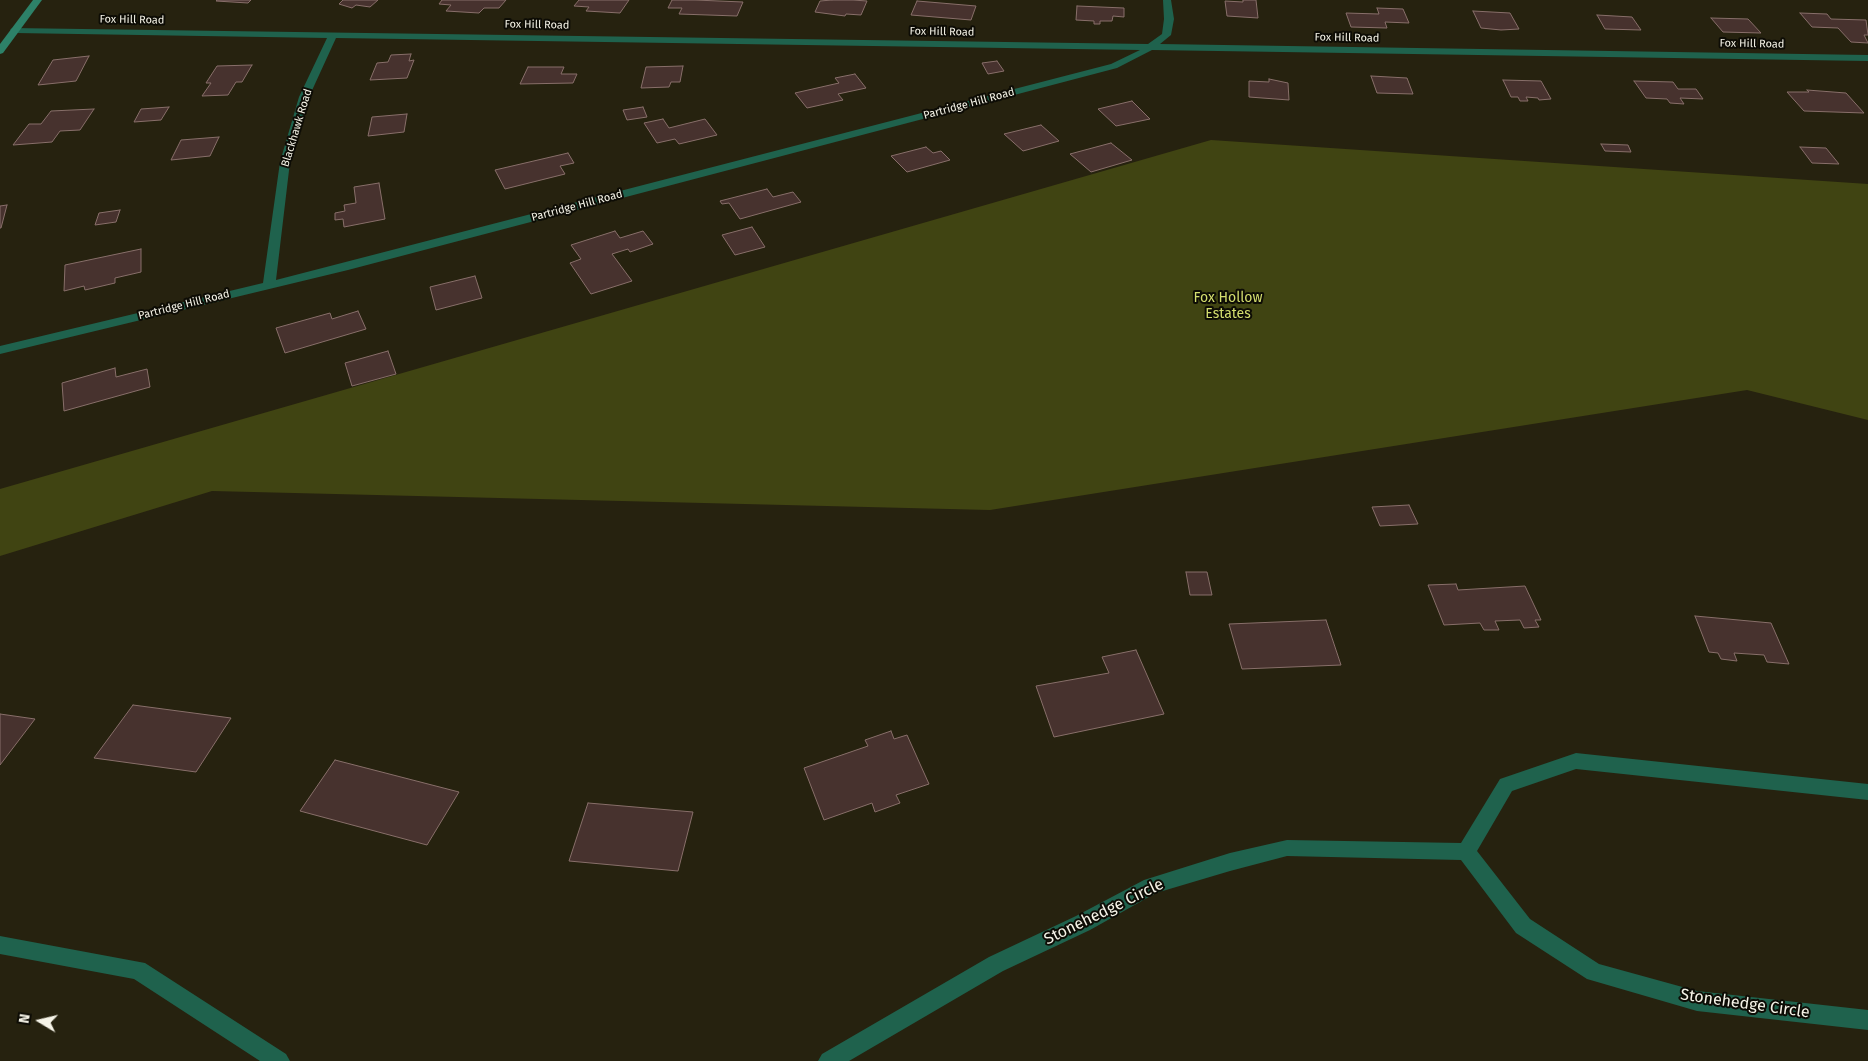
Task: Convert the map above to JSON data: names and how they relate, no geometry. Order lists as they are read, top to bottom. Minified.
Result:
{"streets":{"street":["Fox Hill Road","Partridge Hill Road","Blackhawk Road","Stonehedge Circle"]},"crossings":[["Fox Hill Road","Partridge Hill Road"],["Fox Hill Road","Blackhawk Road"],["Partridge Hill Road","Blackhawk Road"]],"parks":["Fox Hollow Estates"],"north":"left"}
